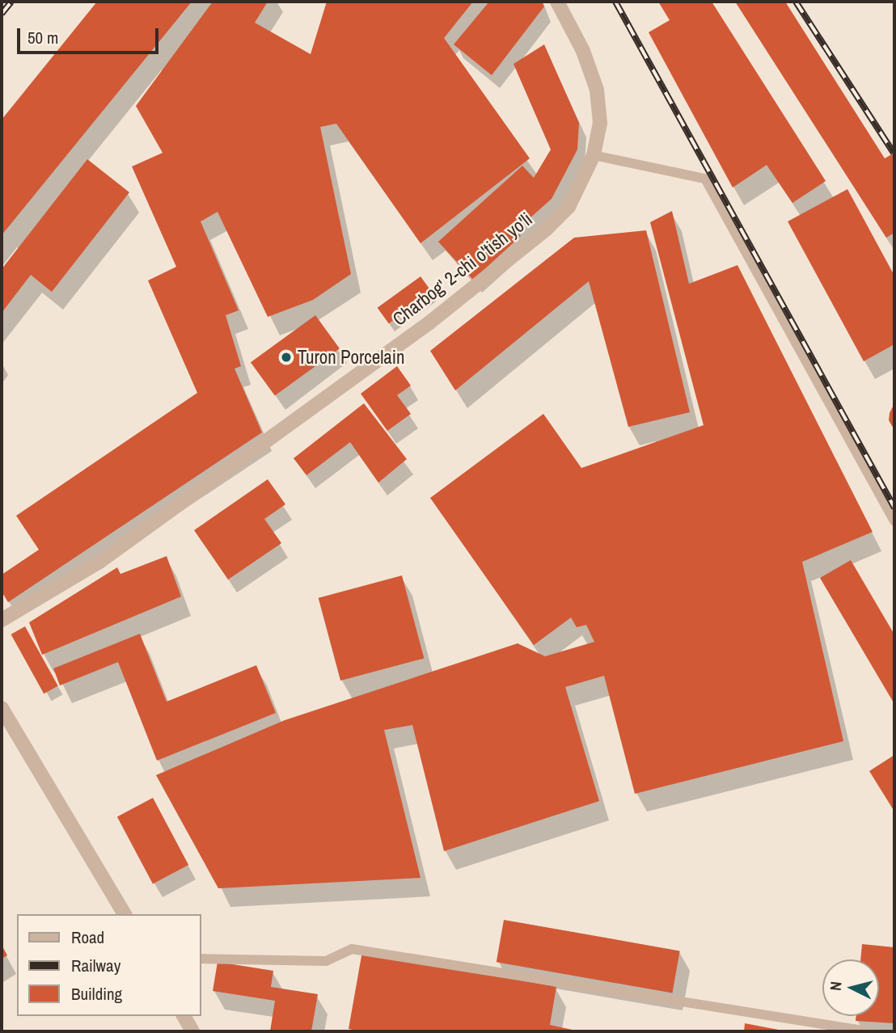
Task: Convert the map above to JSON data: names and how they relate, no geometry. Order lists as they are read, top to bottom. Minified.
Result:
{"streets":{"street":["Charbog' 2-chi o'tish yo'li"]},"places":["Turon Porcelain"],"legend":["Road","Railway","Building"],"scale_bar":"50 m","north":"left"}
